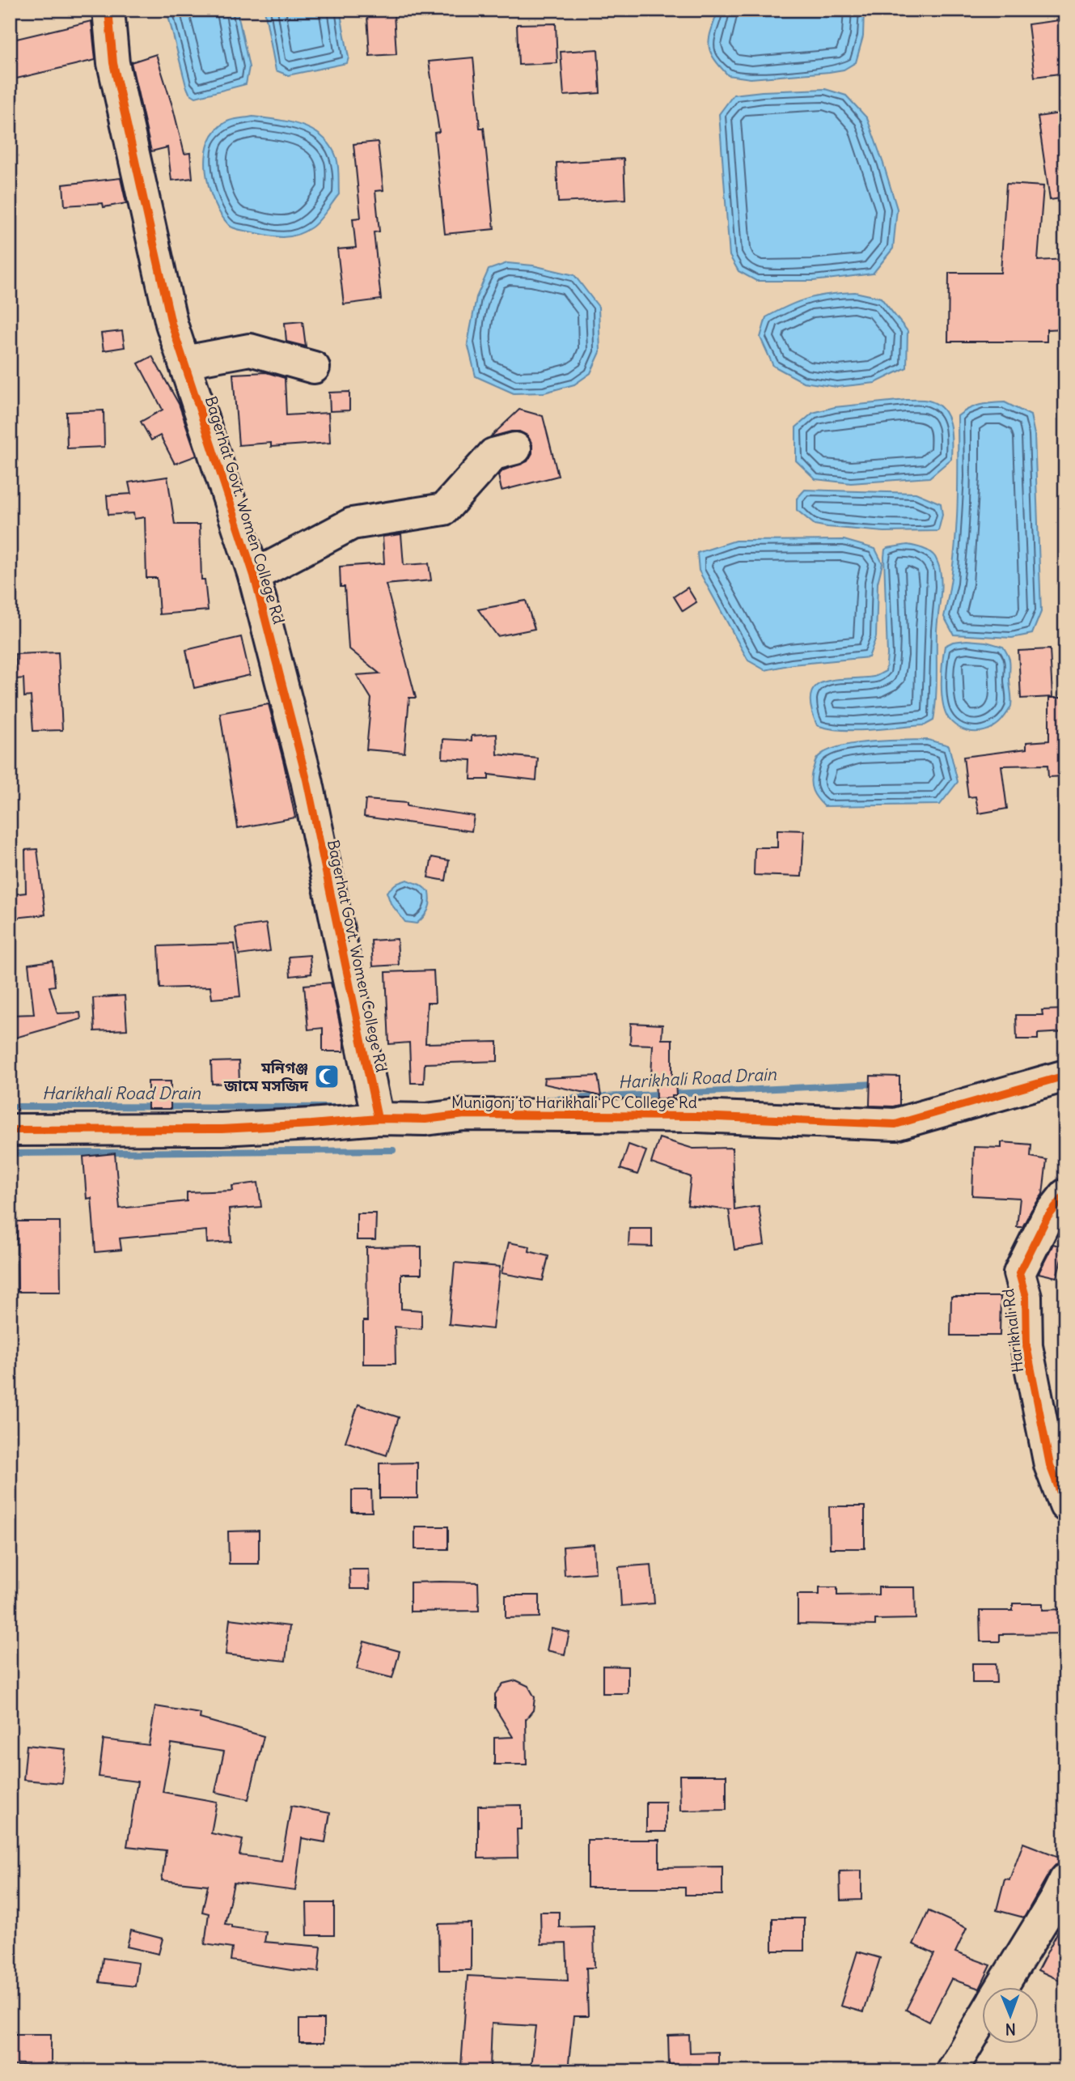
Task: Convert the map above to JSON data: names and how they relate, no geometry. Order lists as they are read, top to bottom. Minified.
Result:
{"streets":{"street":["Bagerhat Govt. Women College Rd","Munigonj to Harikhali PC College Rd","Harikhali Rd"]},"crossings":[["Bagerhat Govt. Women College Rd","Munigonj to Harikhali PC College Rd"]],"water":["Harikhali Road Drain"],"places":{"mosque":["মনিগঞ্জ জামে মসজিদ"]},"north":"bottom"}
